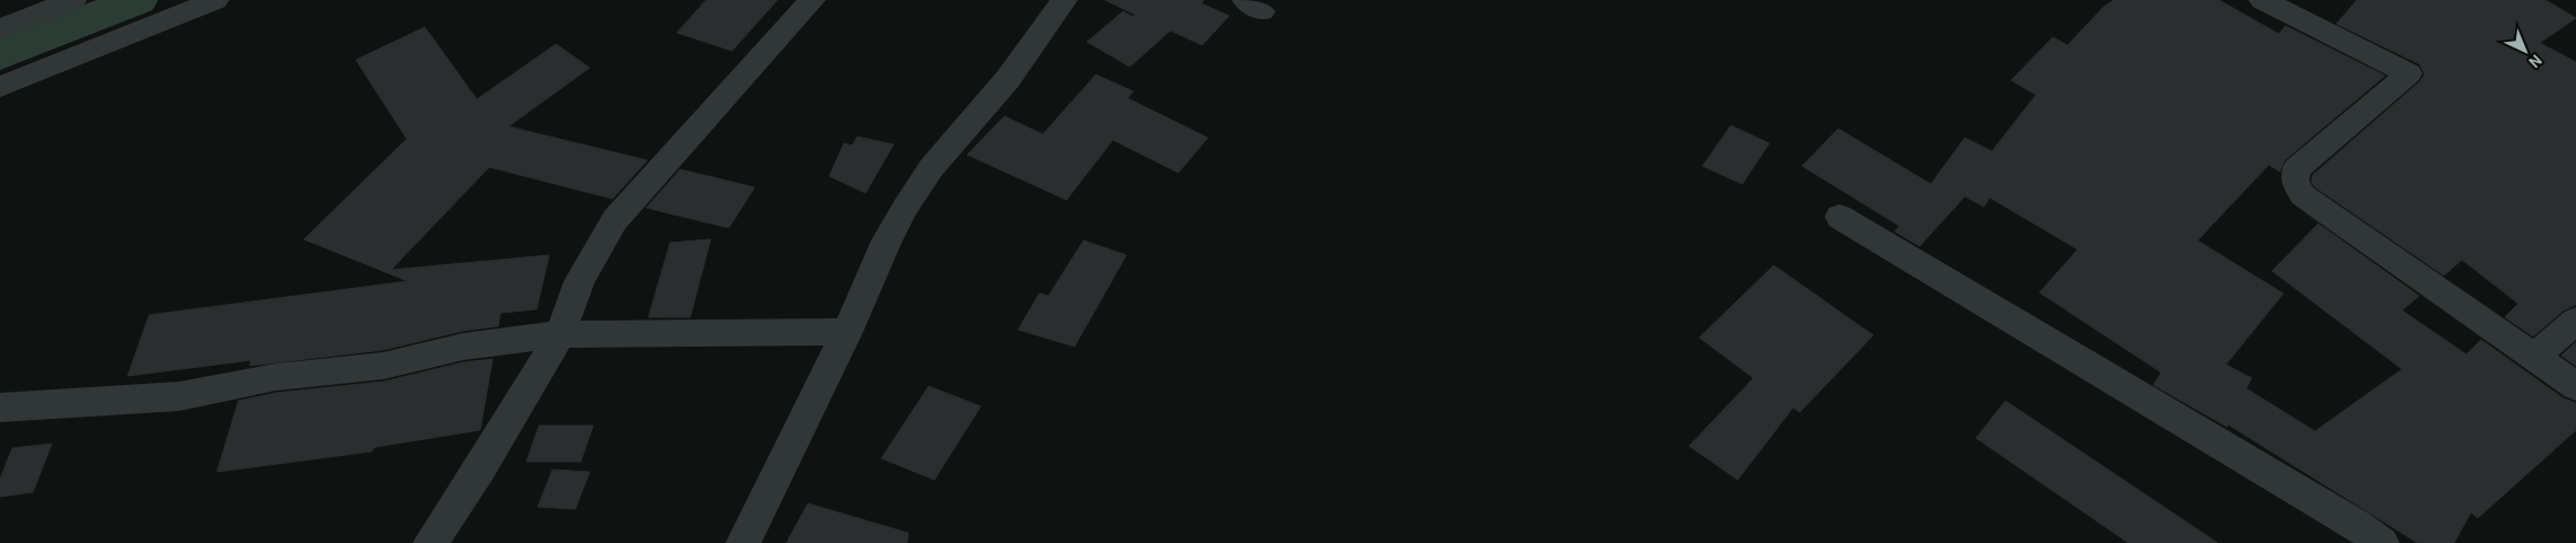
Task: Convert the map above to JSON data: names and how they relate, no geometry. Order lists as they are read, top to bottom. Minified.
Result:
{"north":"bottom right"}
